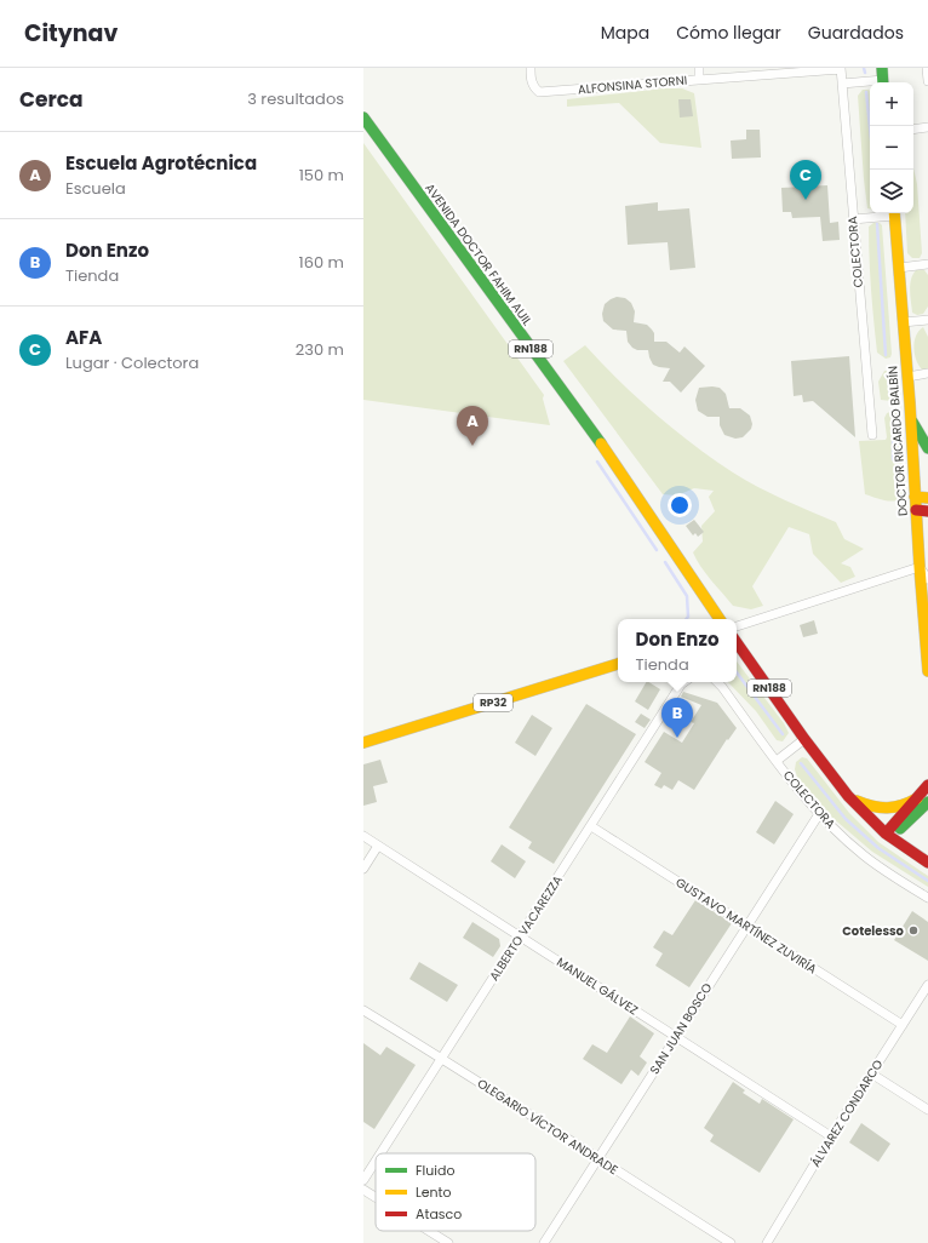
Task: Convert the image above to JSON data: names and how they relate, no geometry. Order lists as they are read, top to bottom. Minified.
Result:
{"streets":{"main road":["AVENIDA DOCTOR FAHIM AUIL","RN188","DOCTOR RICARDO BALBÍN","RP32"],"street":["ALFONSINA STORNI","COLECTORA","GUSTAVO MARTÍNEZ ZUVIRÍA","ALBERTO VACAREZZA","MANUEL GÁLVEZ","SAN JUAN BOSCO","ÁLVAREZ CONDARCO","OLEGARIO VÍCTOR ANDRADE"]},"crossings":[["ALFONSINA STORNI","COLECTORA"],["COLECTORA","SAN JUAN BOSCO"],["GUSTAVO MARTÍNEZ ZUVIRÍA","ALBERTO VACAREZZA"],["GUSTAVO MARTÍNEZ ZUVIRÍA","SAN JUAN BOSCO"],["GUSTAVO MARTÍNEZ ZUVIRÍA","ÁLVAREZ CONDARCO"],["ALBERTO VACAREZZA","MANUEL GÁLVEZ"],["ALBERTO VACAREZZA","OLEGARIO VÍCTOR ANDRADE"],["MANUEL GÁLVEZ","SAN JUAN BOSCO"],["MANUEL GÁLVEZ","ÁLVAREZ CONDARCO"],["SAN JUAN BOSCO","OLEGARIO VÍCTOR ANDRADE"]],"places":["Cotelesso"],"legend":["Fluido","Lento","Atasco"],"page":{"header":"Citynav","nav":["Mapa","Cómo llegar","Guardados"],"heading":["Cerca","3 resultados"],"map_buttons":["+","−"],"list":[{"mark":"A","name":"Escuela Agrotécnica","note":"Escuela","value":"150 m"},{"mark":"B","name":"Don Enzo","note":"Tienda","value":"160 m"},{"mark":"C","name":"AFA","note":"Lugar · Colectora","value":"230 m"}],"pins":["C","A","B"],"popup":["Don Enzo","Tienda"]}}
